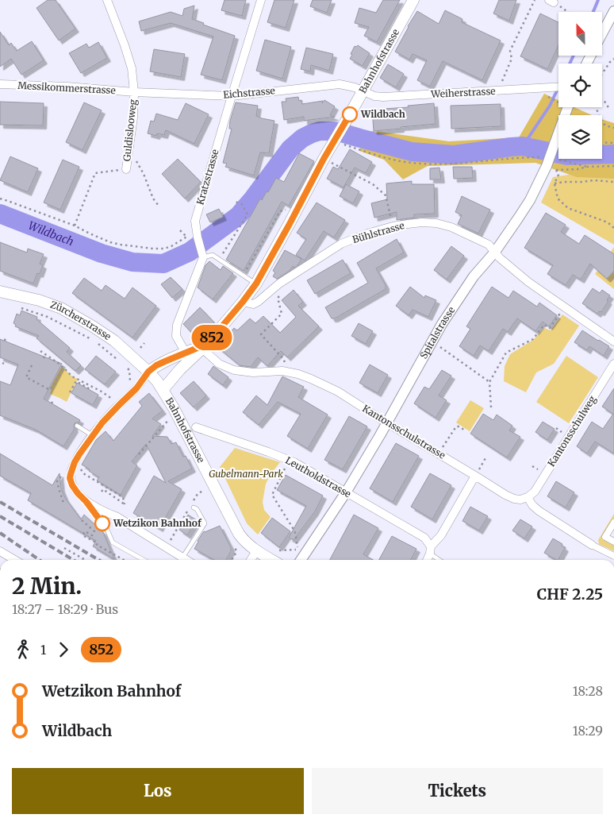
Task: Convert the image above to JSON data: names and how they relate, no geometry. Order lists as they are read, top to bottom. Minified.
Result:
{"streets":{"main road":["Bahnhofstrasse","Zürcherstrasse"],"street":["Messikommerstrasse","Eichstrasse","Weiherstrasse","Guldislooweg","Kratzstrasse","Bühlstrasse","Spitalstrasse","Kantonsschulweg","Kantonsschulstrasse","Leutholdstrasse"]},"crossings":[["Bahnhofstrasse","Eichstrasse"],["Bahnhofstrasse","Weiherstrasse"],["Bahnhofstrasse","Bühlstrasse"],["Bahnhofstrasse","Zürcherstrasse"],["Bahnhofstrasse","Kantonsschulstrasse"],["Messikommerstrasse","Eichstrasse"],["Messikommerstrasse","Guldislooweg"],["Eichstrasse","Weiherstrasse"],["Eichstrasse","Guldislooweg"],["Eichstrasse","Kratzstrasse"],["Bühlstrasse","Spitalstrasse"],["Spitalstrasse","Kantonsschulstrasse"],["Spitalstrasse","Leutholdstrasse"],["Kantonsschulweg","Kantonsschulstrasse"]],"water":["Wildbach"],"parks":["Gubelmann-Park"],"places":["Wildbach","Wetzikon Bahnhof"],"lines":["bus line 852"],"north":"top","page":{"on_map":"852","heading":["2 Min.","18:27 – 18:29 · Bus","CHF 2.25"],"legs":["1","852"],"list":[{"name":"Wetzikon Bahnhof","value":"18:28"},{"name":"Wildbach","value":"18:29"}],"buttons":["Los","Tickets"]}}
